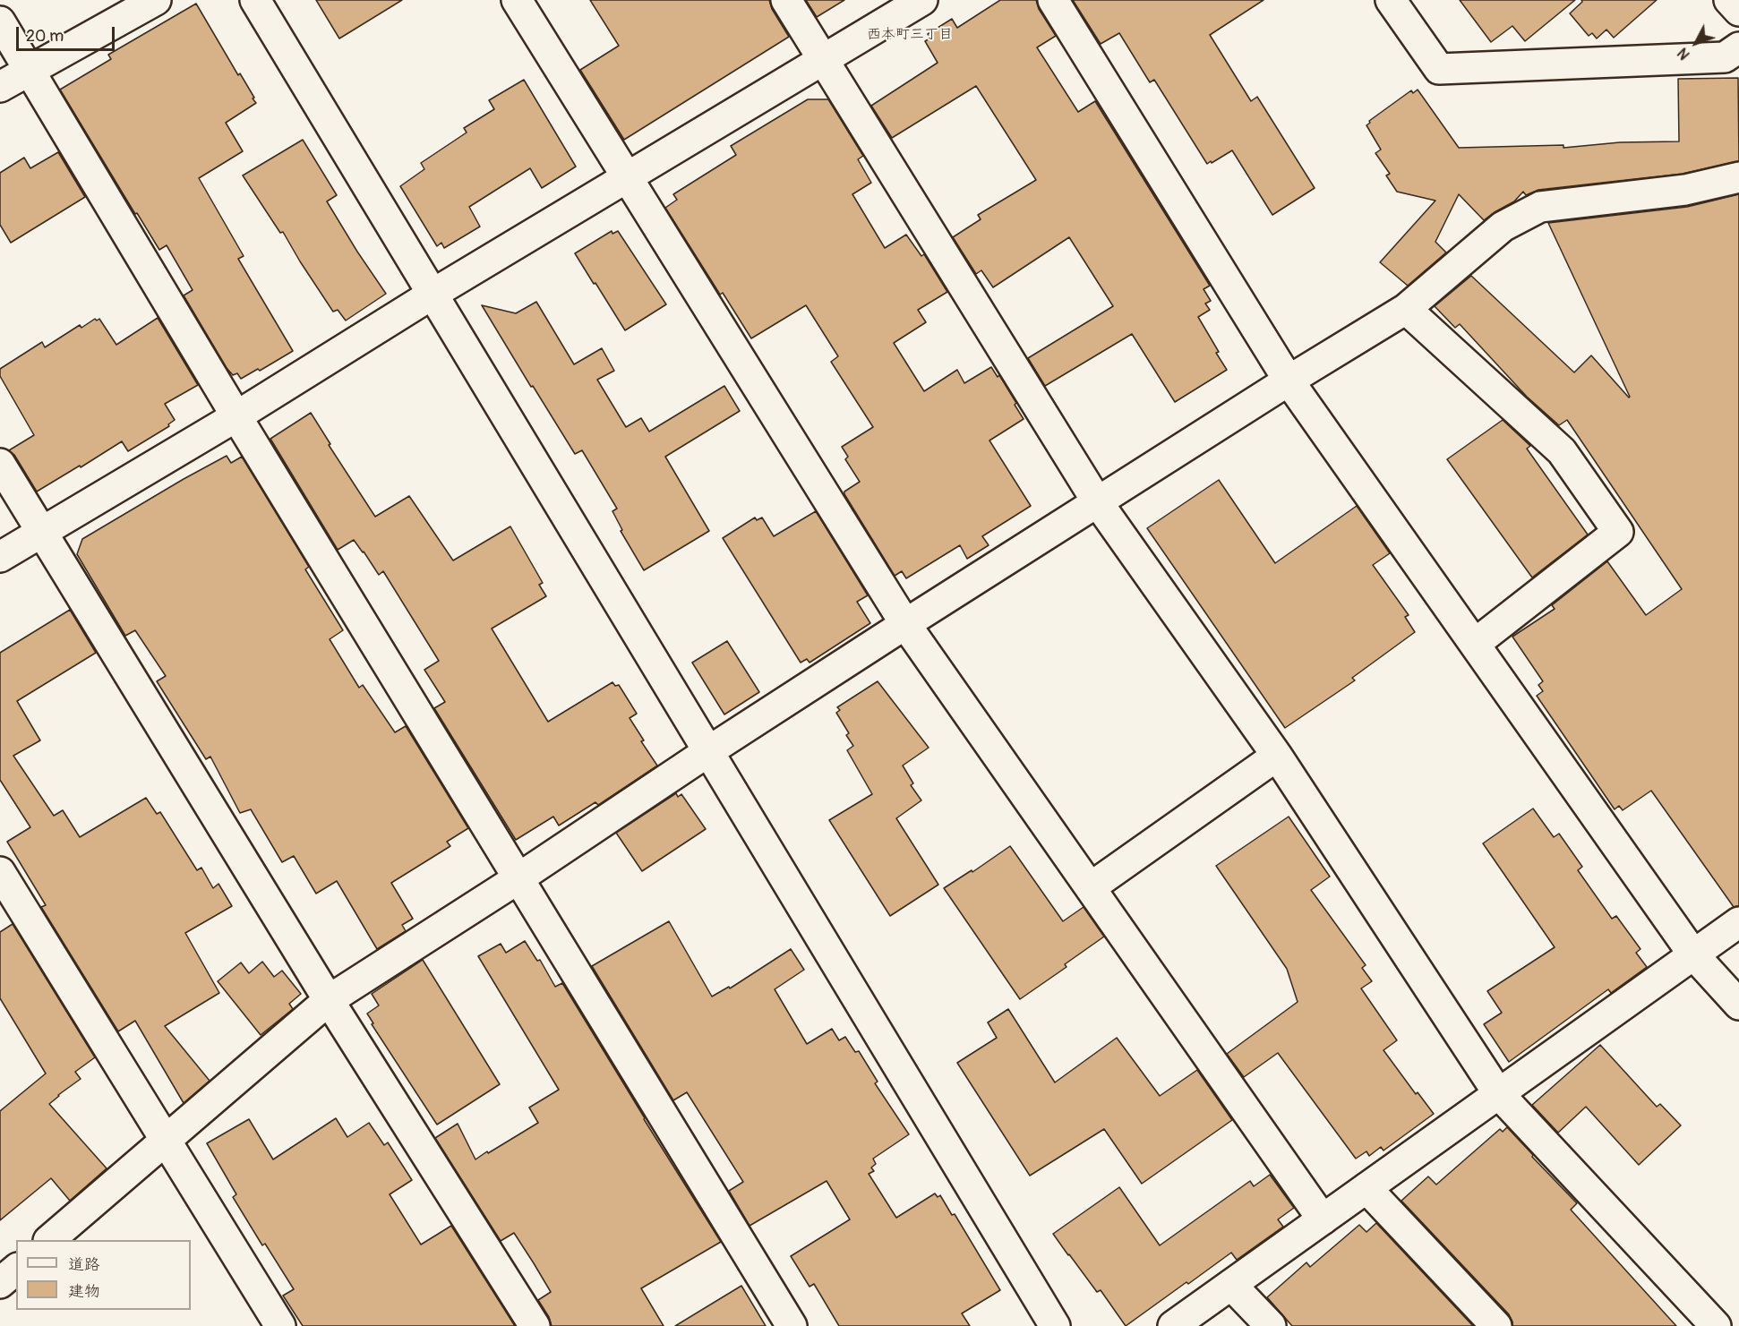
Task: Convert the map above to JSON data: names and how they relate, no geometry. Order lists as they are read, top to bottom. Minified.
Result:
{"districts":["西本町三丁目"],"legend":["道路","建物"],"scale_bar":"20 m","north":"bottom left"}
